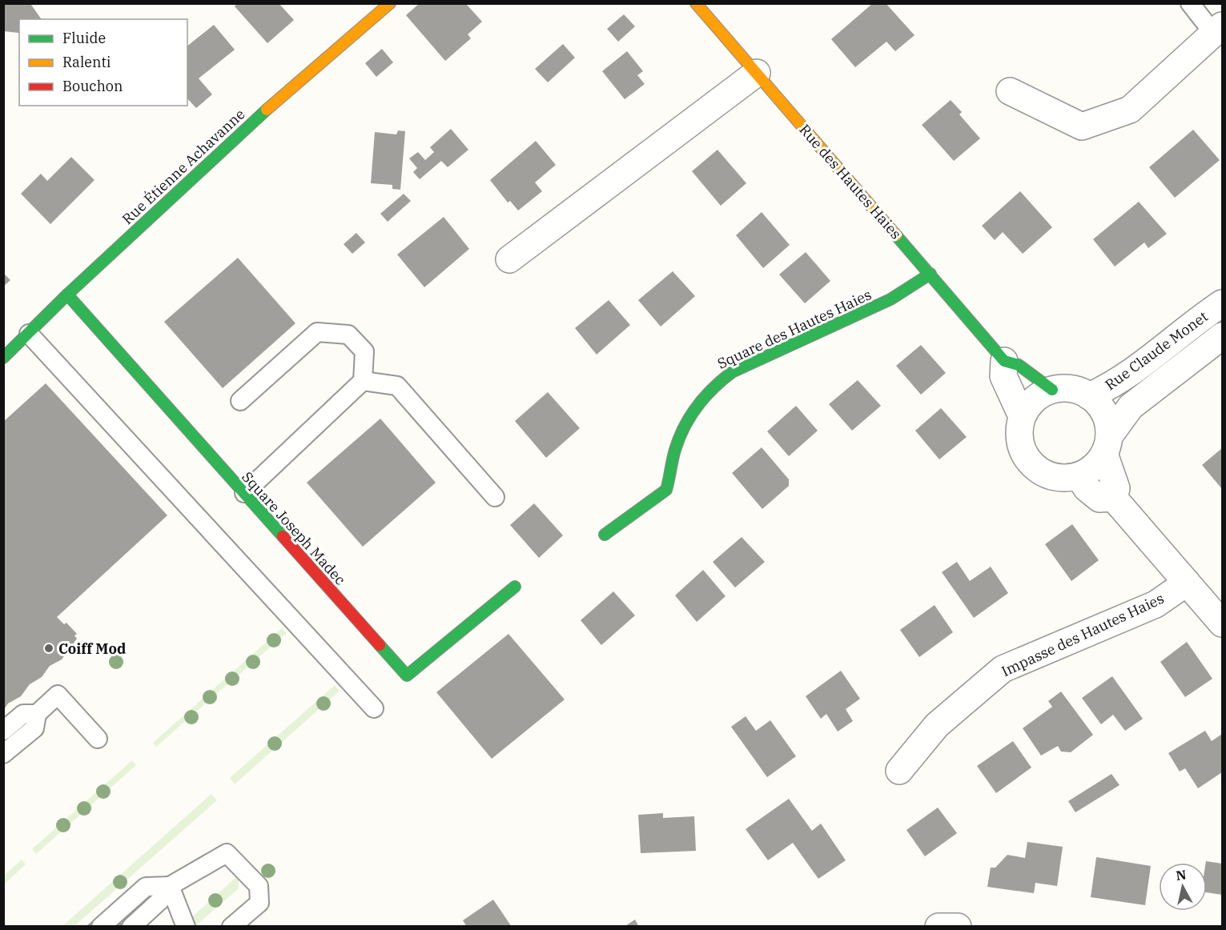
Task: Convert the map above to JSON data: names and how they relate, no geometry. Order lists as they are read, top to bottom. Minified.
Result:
{"streets":{"street":["Rue Étienne Achavanne","Rue des Hautes Haies","Square des Hautes Haies","Rue Claude Monet","Square Joseph Madec","Impasse des Hautes Haies"]},"crossings":[["Rue Étienne Achavanne","Square Joseph Madec"],["Rue des Hautes Haies","Square des Hautes Haies"],["Rue des Hautes Haies","Rue Claude Monet"]],"places":["Coiff Mod"],"legend":["Fluide","Ralenti","Bouchon"],"north":"top"}
